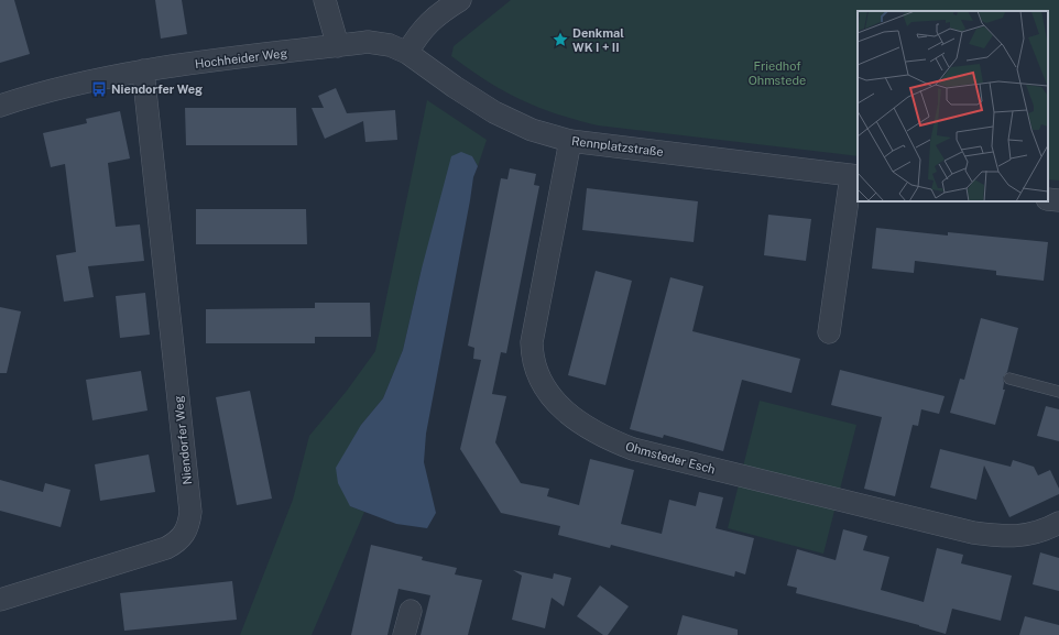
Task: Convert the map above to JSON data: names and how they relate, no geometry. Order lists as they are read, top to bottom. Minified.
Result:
{"streets":{"street":["Hochheider Weg","Rennplatzstraße","Niendorfer Weg","Ohmsteder Esch"]},"crossings":[["Hochheider Weg","Rennplatzstraße"],["Hochheider Weg","Niendorfer Weg"],["Rennplatzstraße","Ohmsteder Esch"]],"parks":["Friedhof Ohmstede"],"places":{"place":["Denkmal WK I + II"],"bus stop":["Niendorfer Weg"]}}
